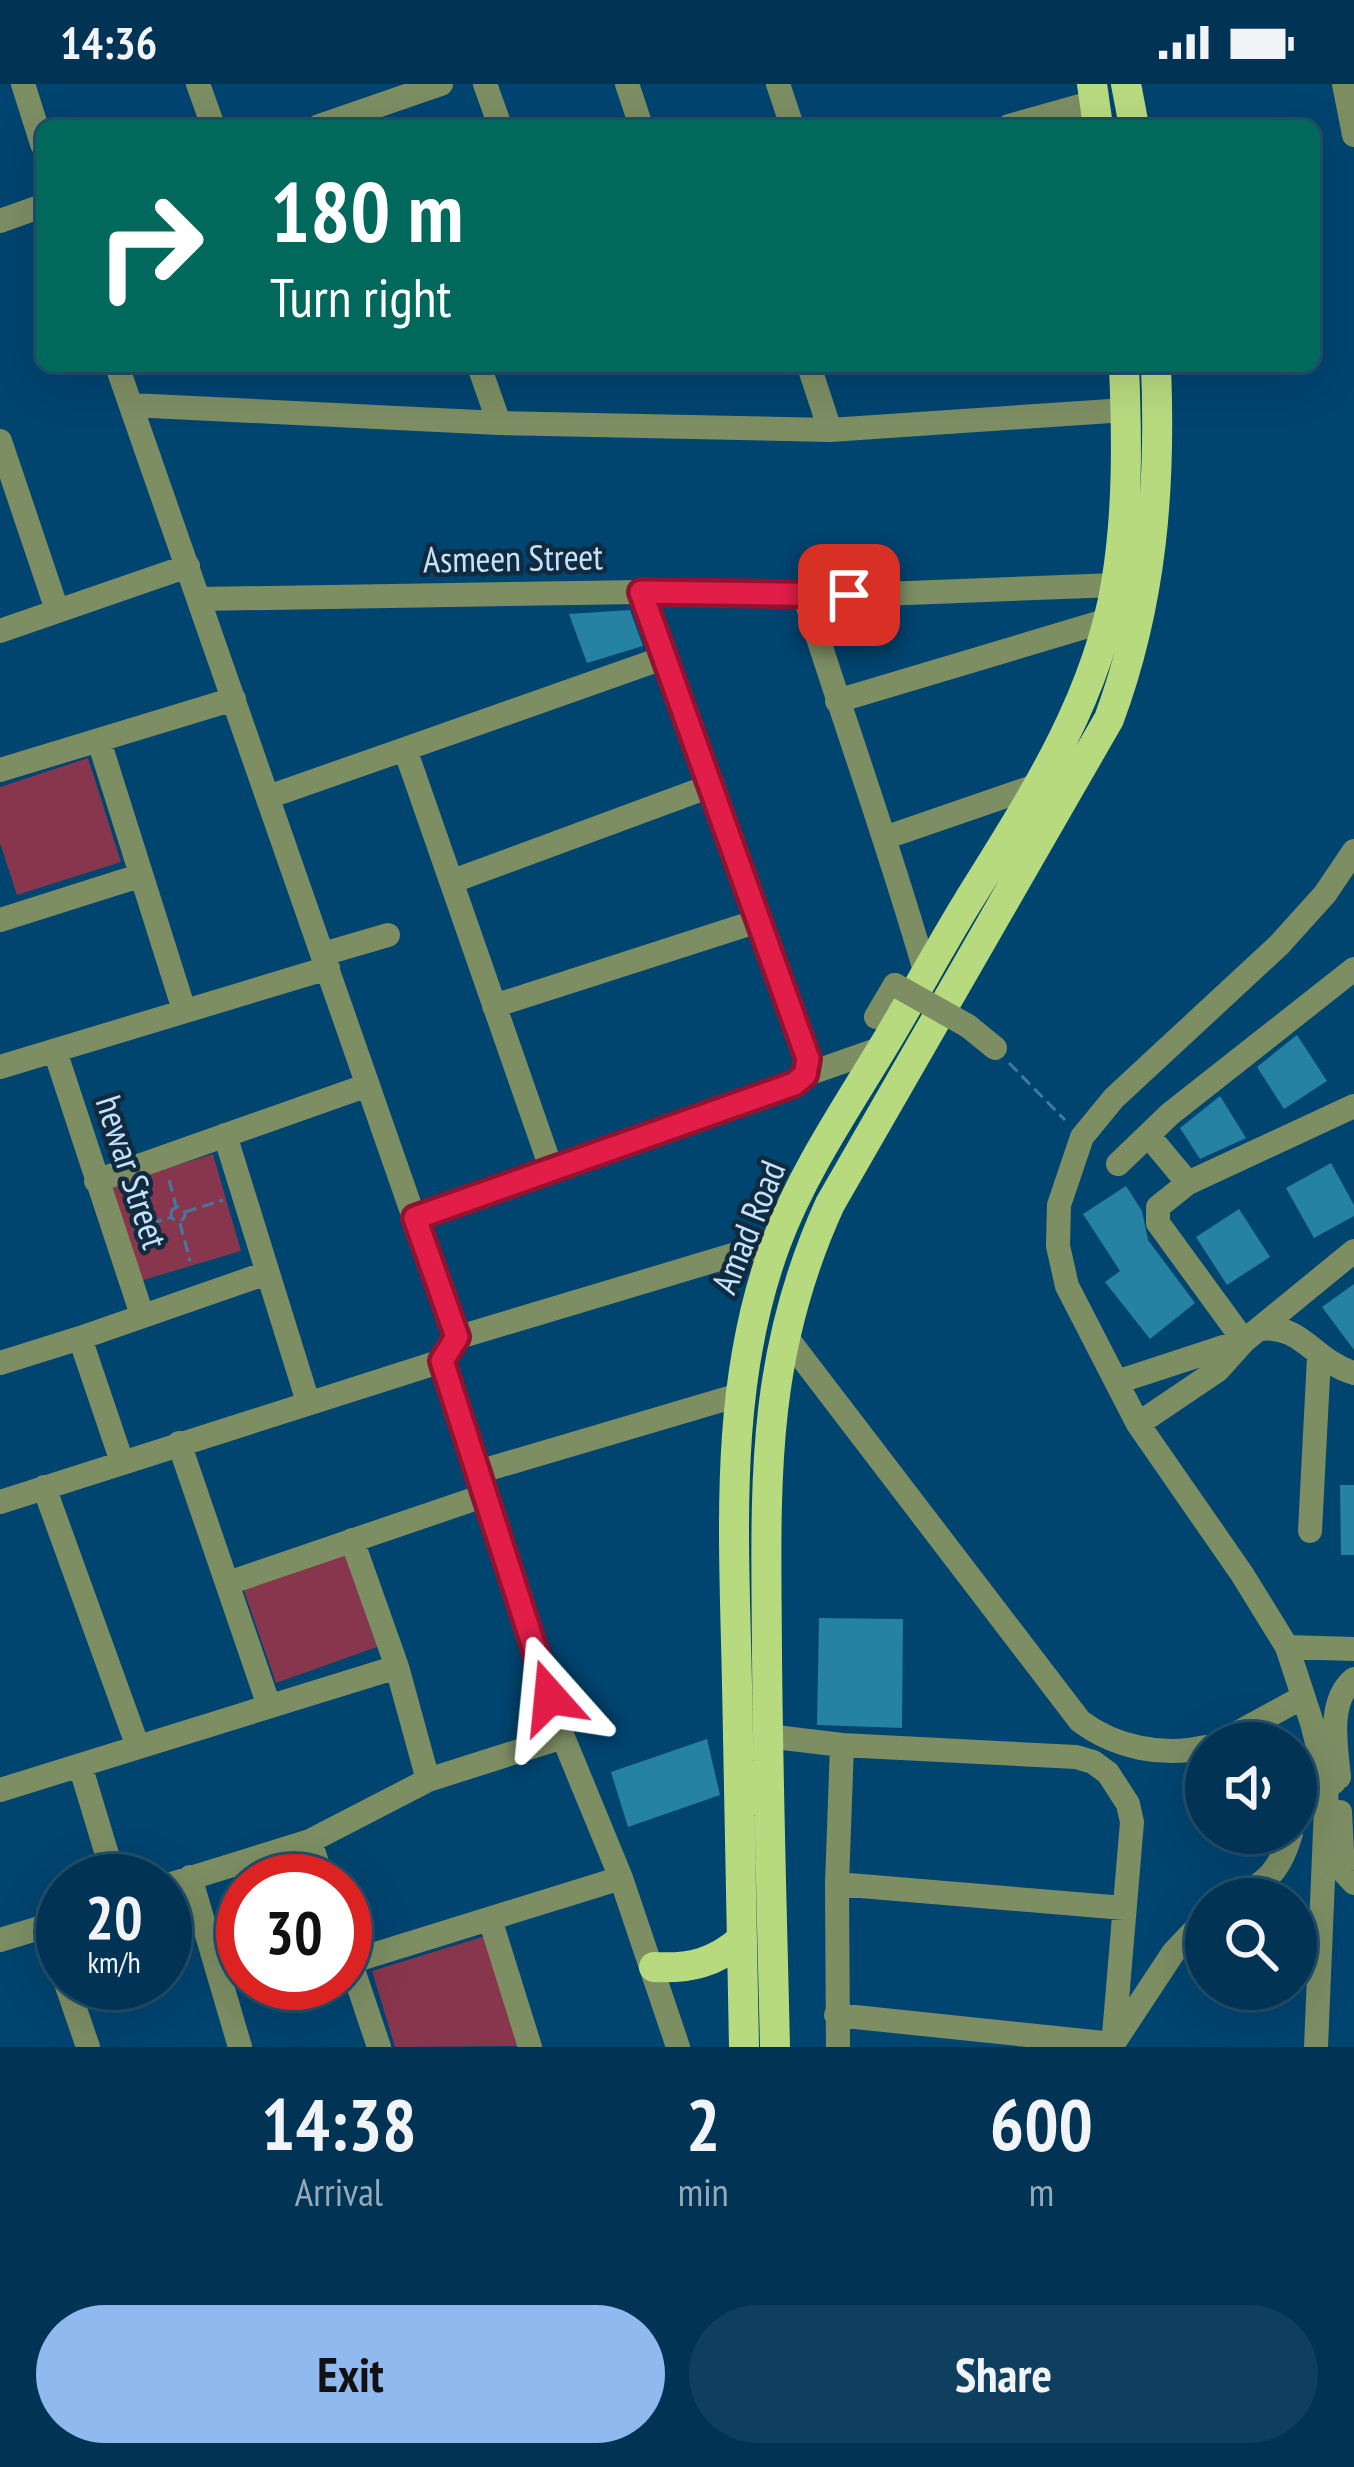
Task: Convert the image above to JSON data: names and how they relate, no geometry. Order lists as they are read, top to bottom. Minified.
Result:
{"streets":{"main road":["Amad Road"],"street":["Asmeen Street","hewar Street"]},"crossings":[["Asmeen Street","Amad Road"]],"page":{"status":"14:36","turn":["180 m","Turn right"],"speed":"20 km/h","limit":"30","eta":["14:38","Arrival","2","min","600","m"],"buttons":["Exit","Share"]}}
